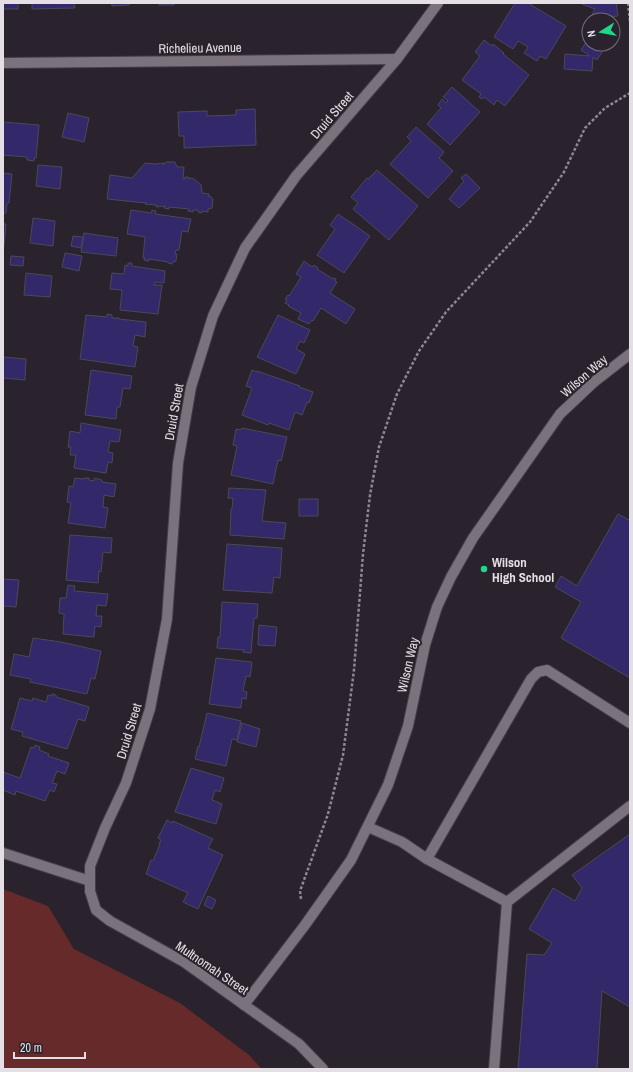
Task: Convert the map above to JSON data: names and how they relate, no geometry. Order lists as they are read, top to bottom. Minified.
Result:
{"streets":{"street":["Richelieu Avenue","Druid Street","Wilson Way","Multnomah Street"]},"crossings":[["Richelieu Avenue","Druid Street"],["Druid Street","Multnomah Street"],["Wilson Way","Multnomah Street"]],"places":["Wilson High School"],"scale_bar":"20 m","north":"left"}
